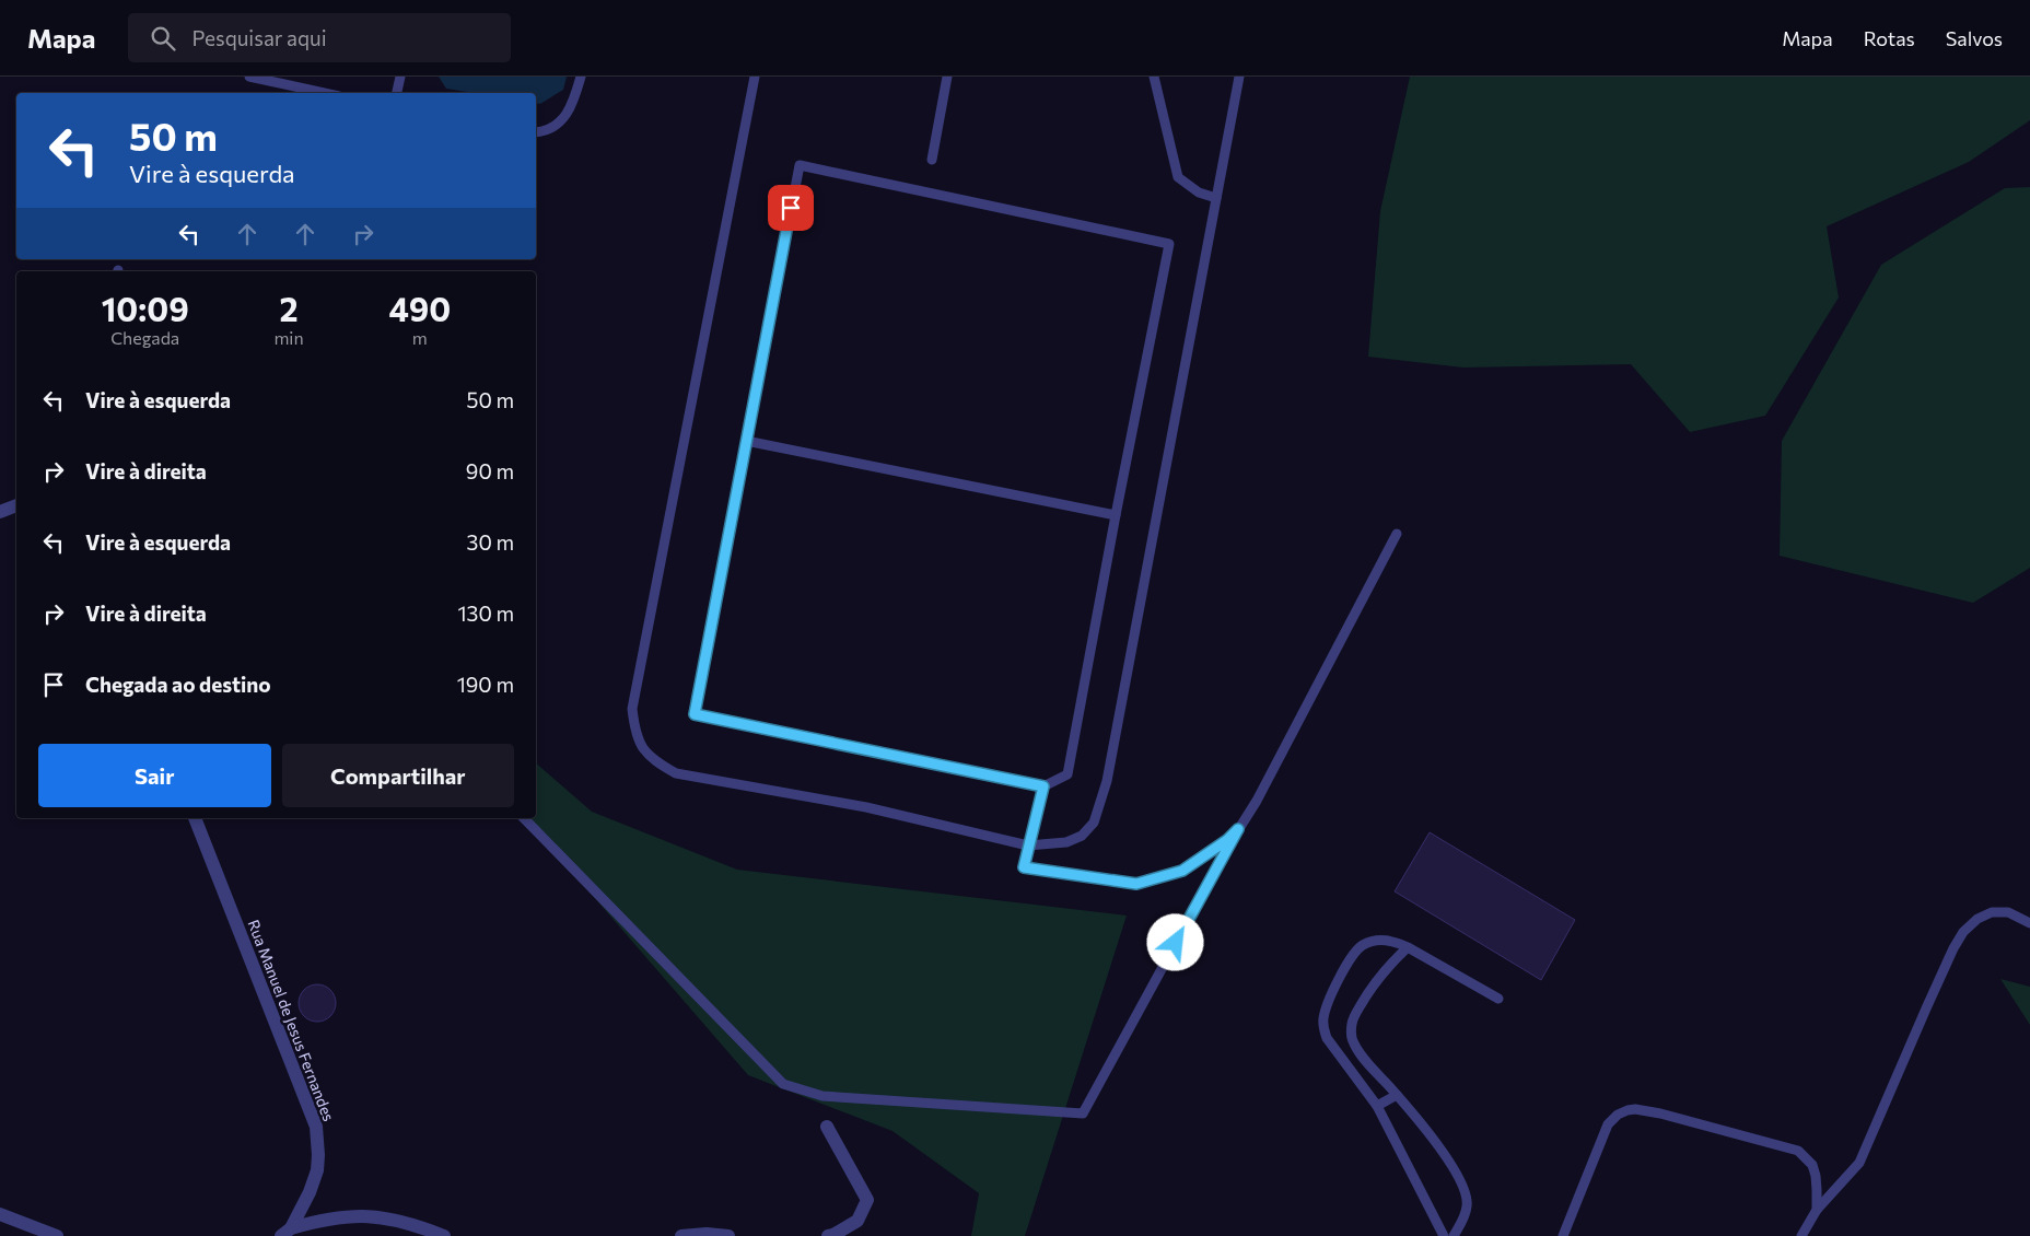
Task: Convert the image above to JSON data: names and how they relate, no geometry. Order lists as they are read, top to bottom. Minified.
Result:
{"streets":{"street":["Rua Manuel de Jesus Fernandes"]},"page":{"header":"Mapa","search":"Pesquisar aqui","nav":["Mapa","Rotas","Salvos"],"turn":["50 m","Vire à esquerda"],"eta":["10:09","Chegada","2","min","490","m"],"list":[{"name":"Vire à esquerda","value":"50 m"},{"name":"Vire à direita","value":"90 m"},{"name":"Vire à esquerda","value":"30 m"},{"name":"Vire à direita","value":"130 m"},{"name":"Chegada ao destino","value":"190 m"}],"buttons":["Sair","Compartilhar"]}}
